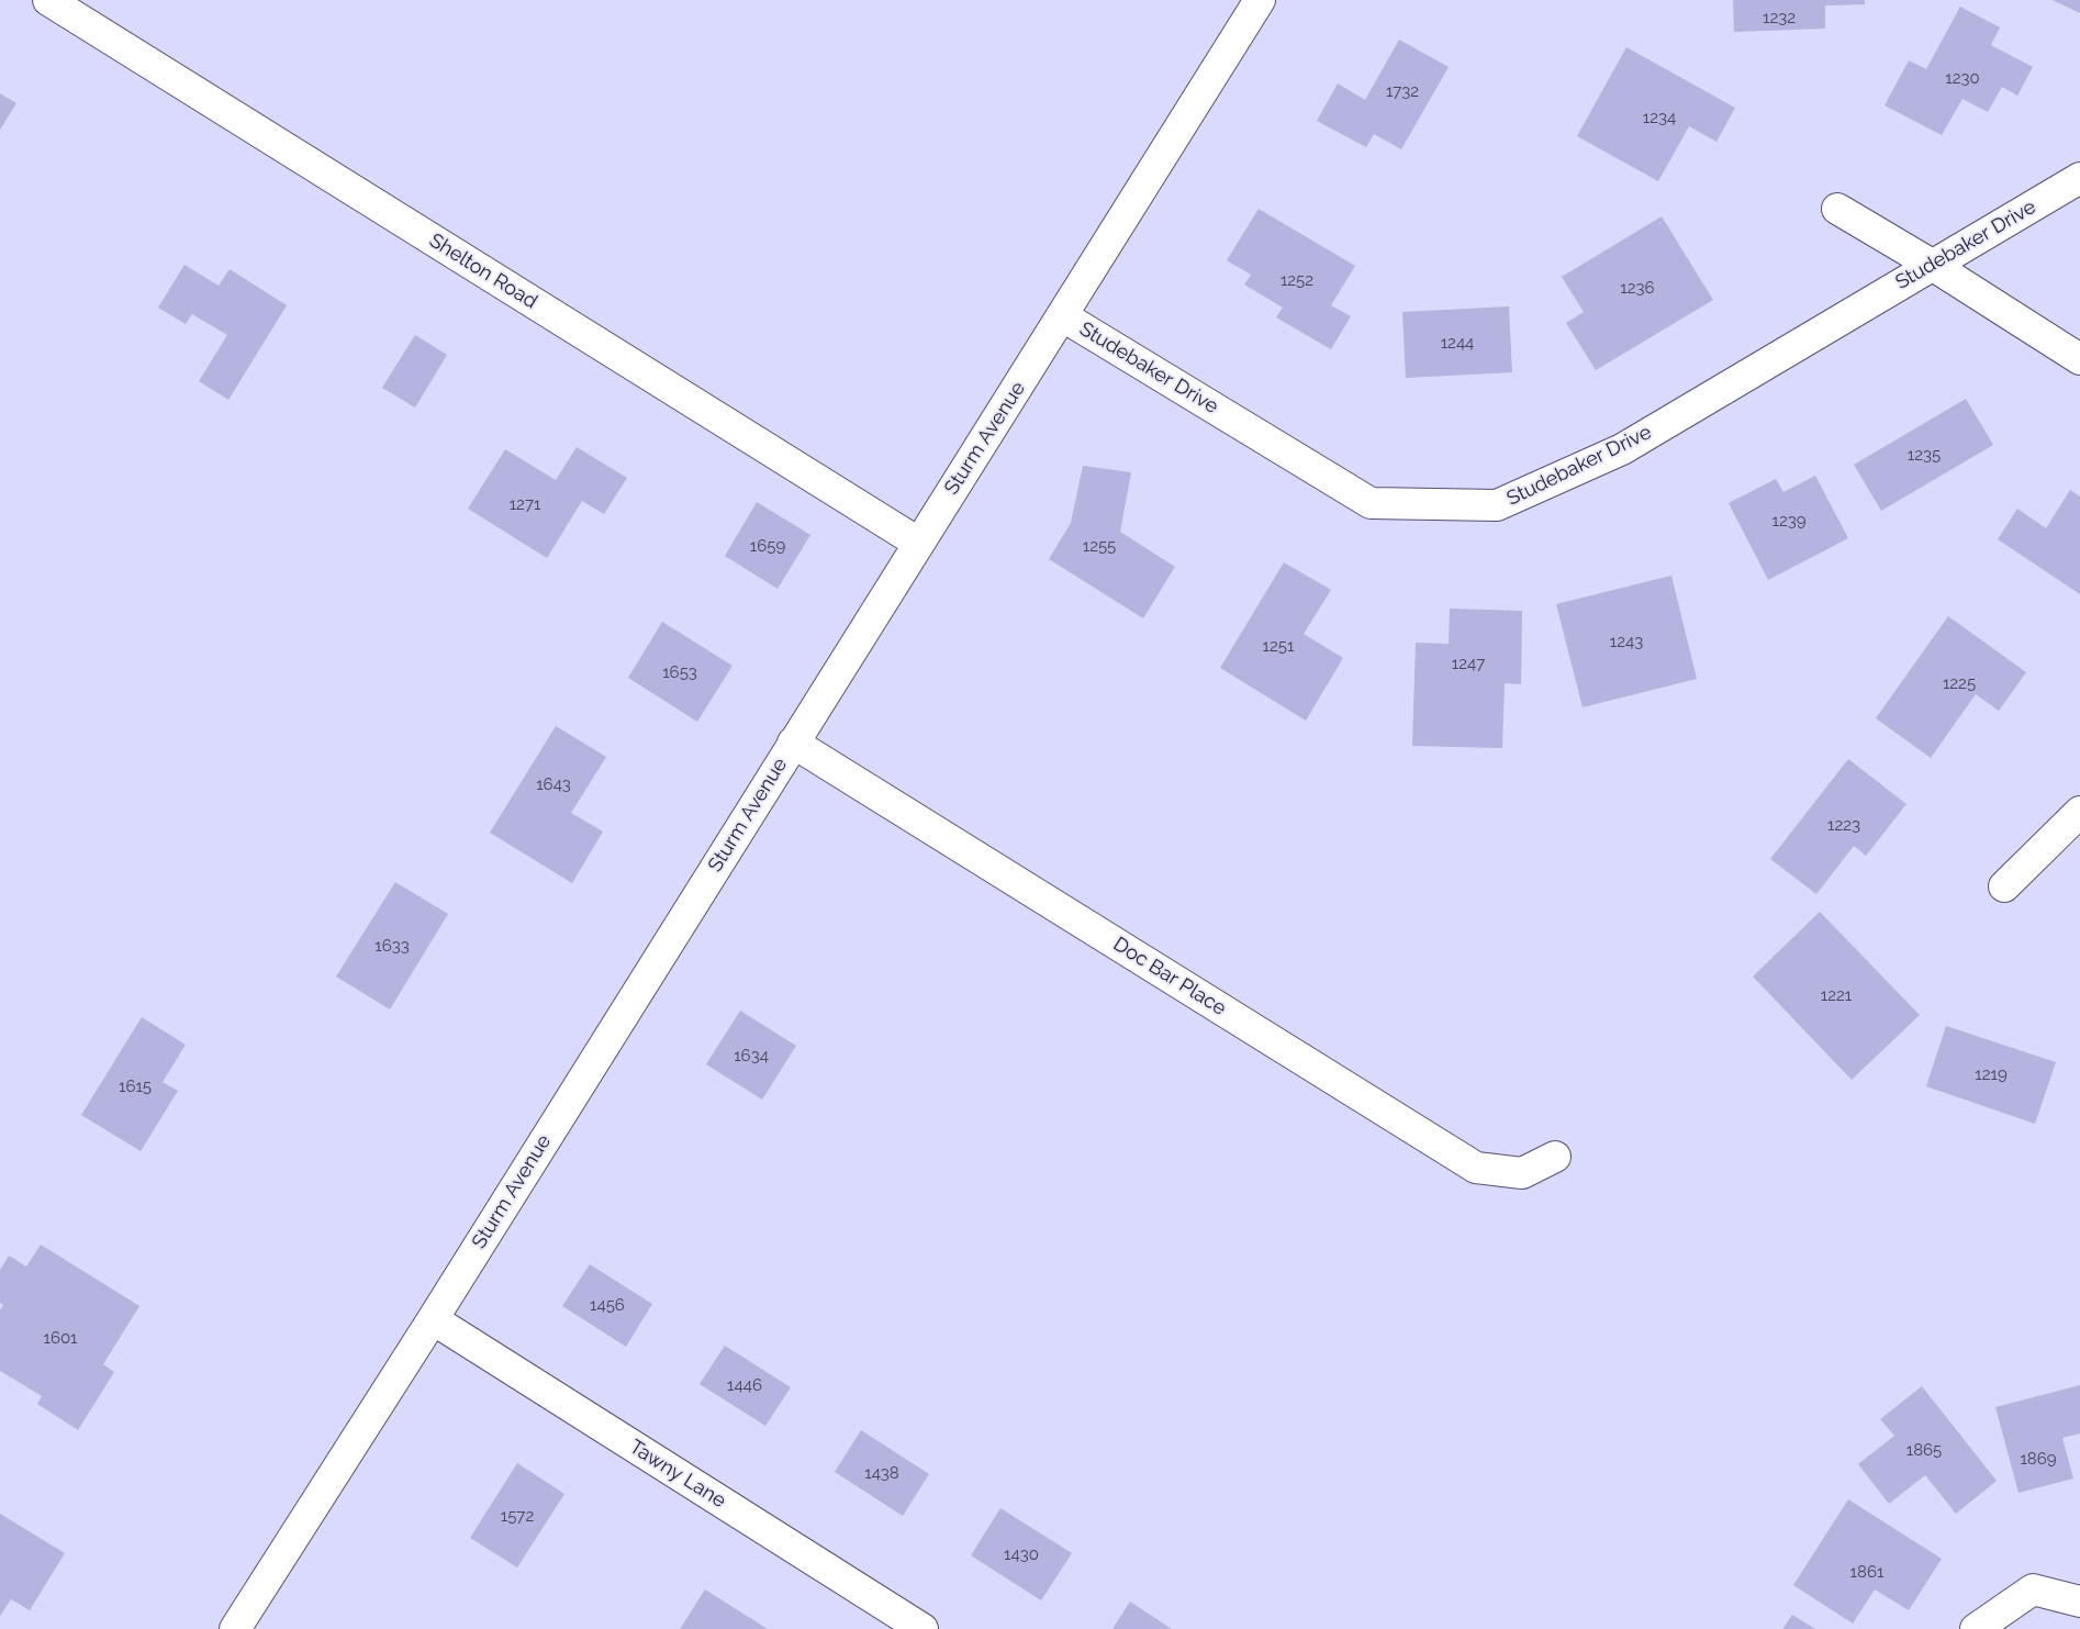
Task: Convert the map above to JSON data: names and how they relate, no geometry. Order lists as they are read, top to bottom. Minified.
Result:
{"streets":{"street":["Studebaker Drive","Shelton Road","Sturm Avenue","Doc Bar Place","Tawny Lane"]},"crossings":[["Studebaker Drive","Sturm Avenue"],["Shelton Road","Sturm Avenue"],["Sturm Avenue","Doc Bar Place"],["Sturm Avenue","Tawny Lane"]],"house_numbers":["1232","1230","1732","1234","1252","1236","1244","1235","1271","1239","1659","1255","1243","1251","1247","1653","1225","1643","1223","1633","1221","1634","1219","1615","1456","1601","1446","1865","1869","1438","1572","1430","1861"]}
